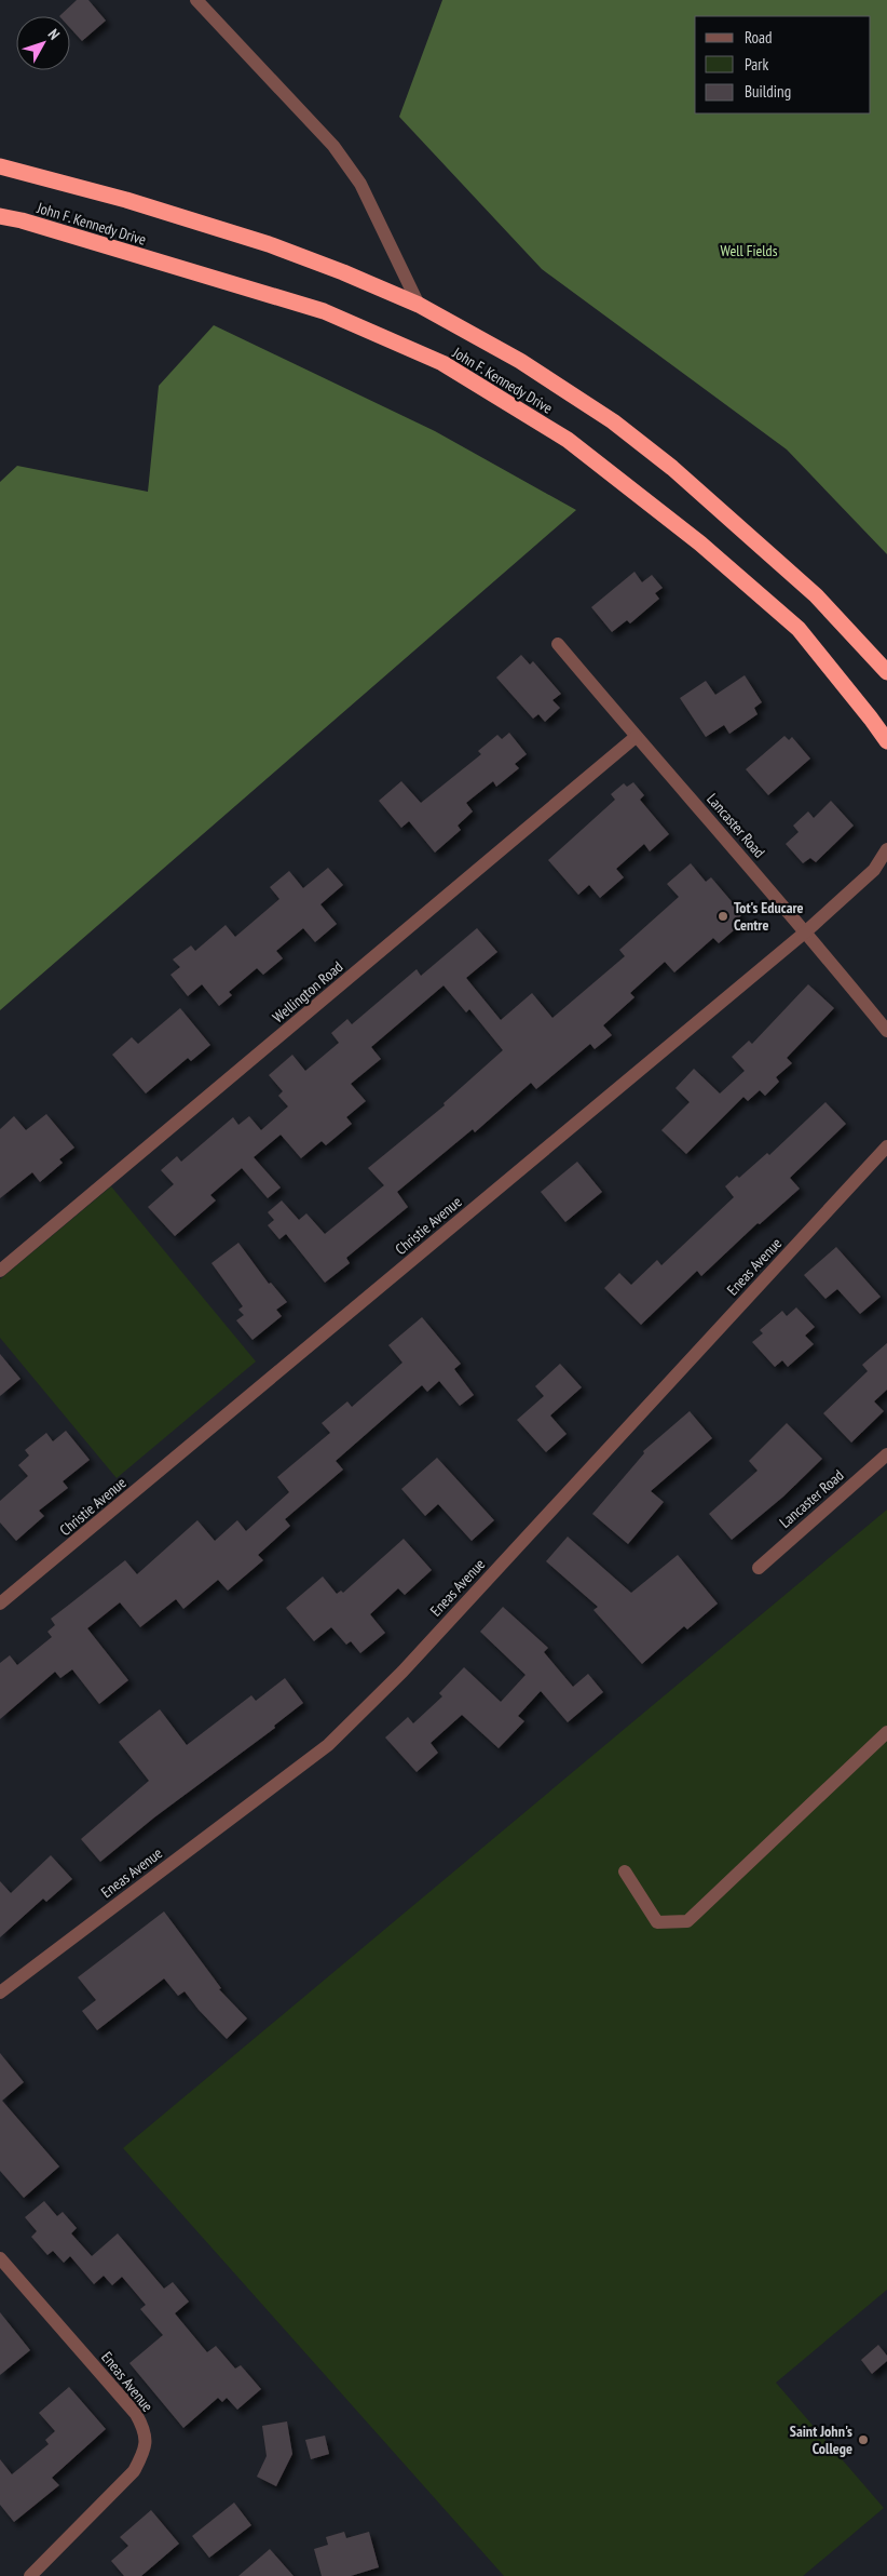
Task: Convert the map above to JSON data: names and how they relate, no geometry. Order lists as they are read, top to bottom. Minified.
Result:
{"streets":{"highway":["John F. Kennedy Drive"],"street":["Lancaster Road","Wellington Road","Christie Avenue","Eneas Avenue"]},"crossings":[["Lancaster Road","Wellington Road"],["Lancaster Road","Christie Avenue"]],"parks":["Well Fields"],"places":["Tot's Educare Centre","Saint John's College"],"legend":["Road","Park","Building"],"north":"top right"}
